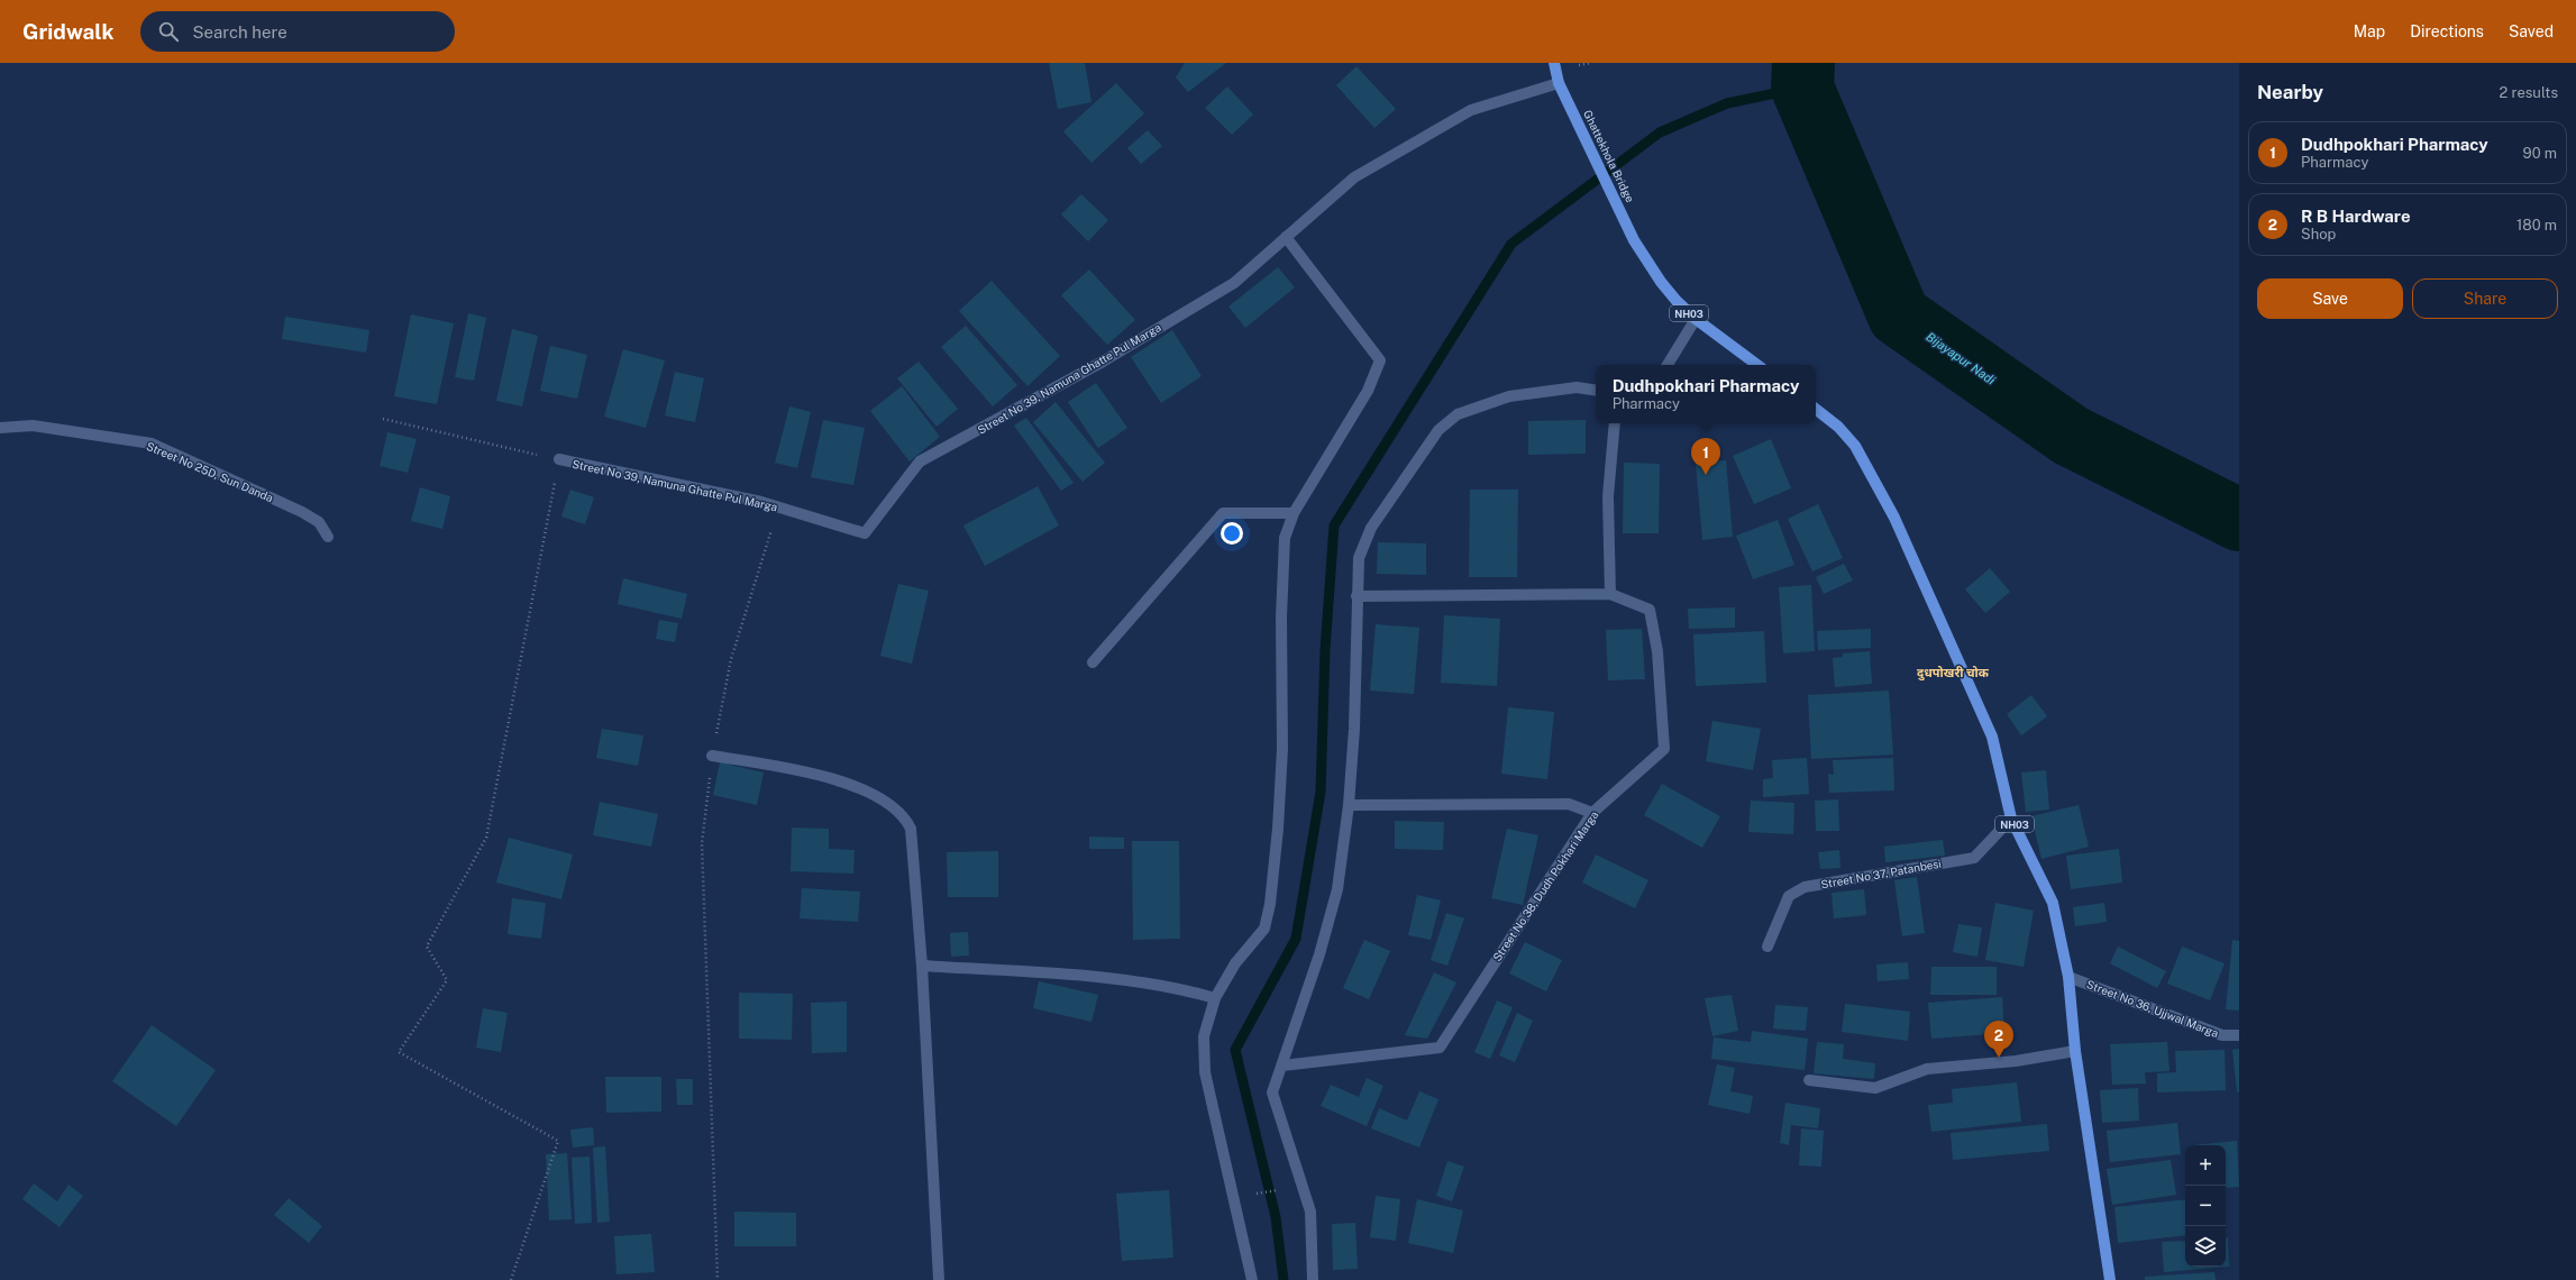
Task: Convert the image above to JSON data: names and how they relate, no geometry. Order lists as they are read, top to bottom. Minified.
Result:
{"streets":{"main road":["Ghattekhola Bridge","NH03"],"street":["Street No 39, Namuna Ghatte Pul Marga","Street No 25D, Sun Danda","Street No 37, Patanbesi","Street No 38, Dudh Pokhari Marga","Street No 36, Ujjwal Marga"]},"crossings":[["Ghattekhola Bridge","NH03"],["Ghattekhola Bridge","Street No 39, Namuna Ghatte Pul Marga"],["NH03","Street No 39, Namuna Ghatte Pul Marga"],["NH03","Street No 37, Patanbesi"],["NH03","Street No 36, Ujjwal Marga"]],"districts":["दुधपोखरी चोक"],"water":["Bijayapur Nadi"],"page":{"header":"Gridwalk","search":"Search here","nav":["Map","Directions","Saved"],"heading":["Nearby","2 results"],"list":[{"mark":"1","name":"Dudhpokhari Pharmacy","note":"Pharmacy","value":"90 m"},{"mark":"2","name":"R B Hardware","note":"Shop","value":"180 m"}],"buttons":["Save","Share"],"popup":["Dudhpokhari Pharmacy","Pharmacy"],"pins":["1","2"],"map_buttons":["+","−"]}}
